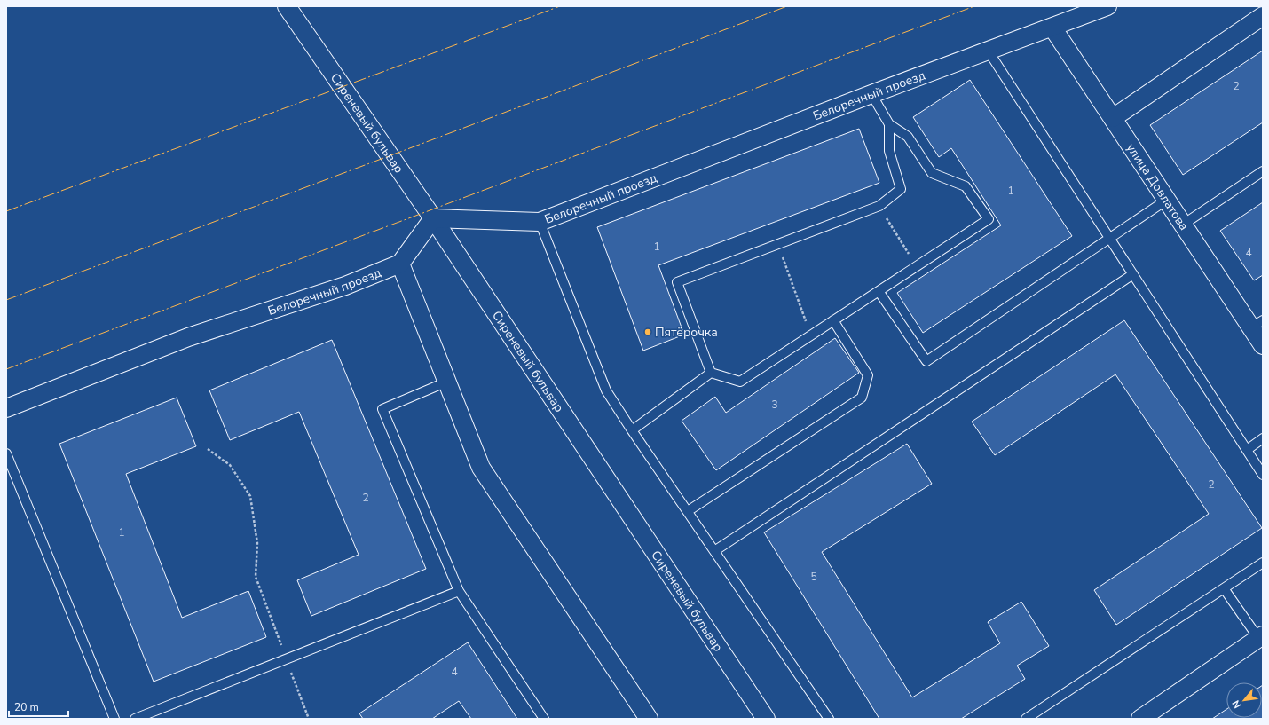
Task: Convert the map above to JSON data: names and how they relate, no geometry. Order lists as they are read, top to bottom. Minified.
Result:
{"streets":{"street":["Белоречный проезд","Сиреневый бульвар","улица Довлатова"]},"crossings":[["Белоречный проезд","Сиреневый бульвар"],["Белоречный проезд","улица Довлатова"]],"places":["Пятёрочка"],"house_numbers":["2","1","1","4","3","2","2","1","5","4"],"scale_bar":"20 m","north":"bottom left"}
